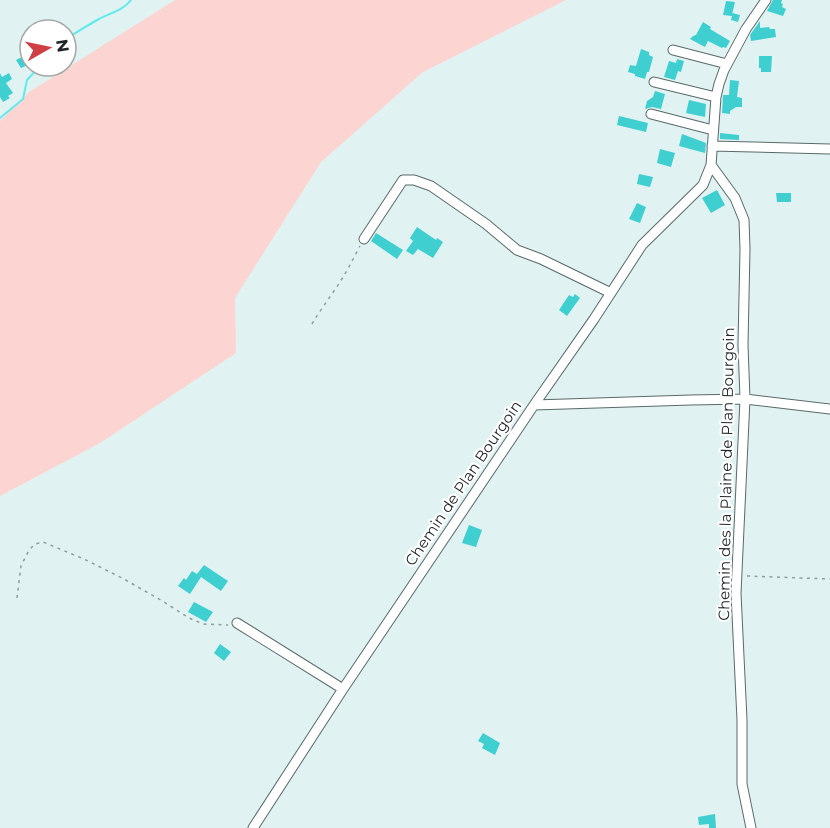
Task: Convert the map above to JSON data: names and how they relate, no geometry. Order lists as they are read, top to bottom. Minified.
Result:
{"streets":{"street":["Chemin des la Plaine de Plan Bourgoin","Chemin de Plan Bourgoin"]},"crossings":[["Chemin des la Plaine de Plan Bourgoin","Chemin de Plan Bourgoin"]],"north":"right"}
